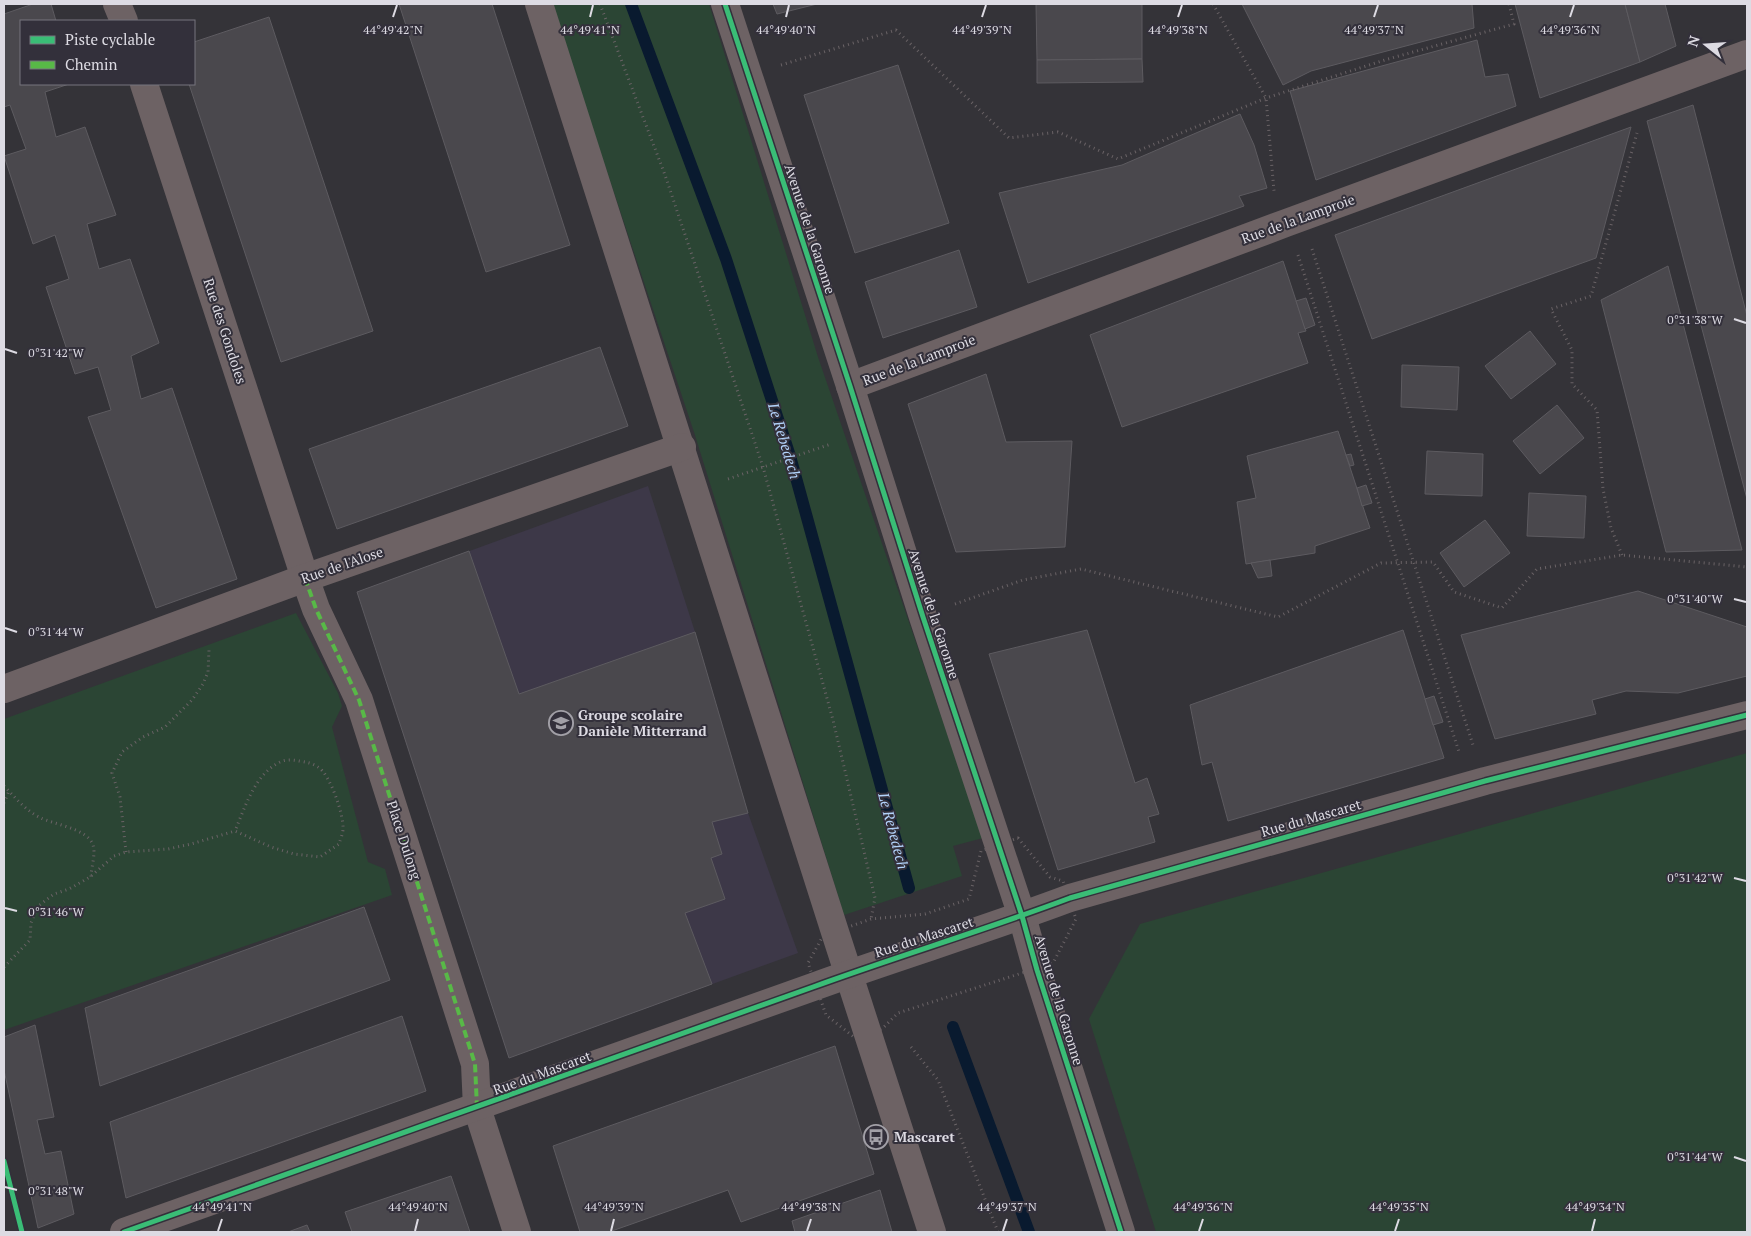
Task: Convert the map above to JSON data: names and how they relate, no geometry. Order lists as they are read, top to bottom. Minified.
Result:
{"streets":{"street":["Rue de la Lamproie","Avenue de la Garonne","Rue des Gondoles","Rue de l'Alose","Rue du Mascaret","Place Dulong"]},"crossings":[["Rue de la Lamproie","Avenue de la Garonne"],["Avenue de la Garonne","Rue du Mascaret"],["Rue des Gondoles","Rue de l'Alose"],["Rue des Gondoles","Place Dulong"],["Rue de l'Alose","Place Dulong"],["Rue du Mascaret","Place Dulong"]],"water":["Le Rebedech"],"places":{"school or university":["Groupe scolaire Danièle Mitterrand"],"bus stop":["Mascaret"]},"legend":["Piste cyclable","Chemin"],"north":"left","coordinates":["44°49'42\"N","44°49'41\"N","44°49'40\"N","44°49'39\"N","44°49'38\"N","44°49'37\"N","44°49'36\"N","0°31'38\"W","0°31'42\"W","0°31'40\"W","0°31'44\"W","0°31'46\"W","0°31'48\"W","44°49'35\"N","44°49'34\"N"]}
